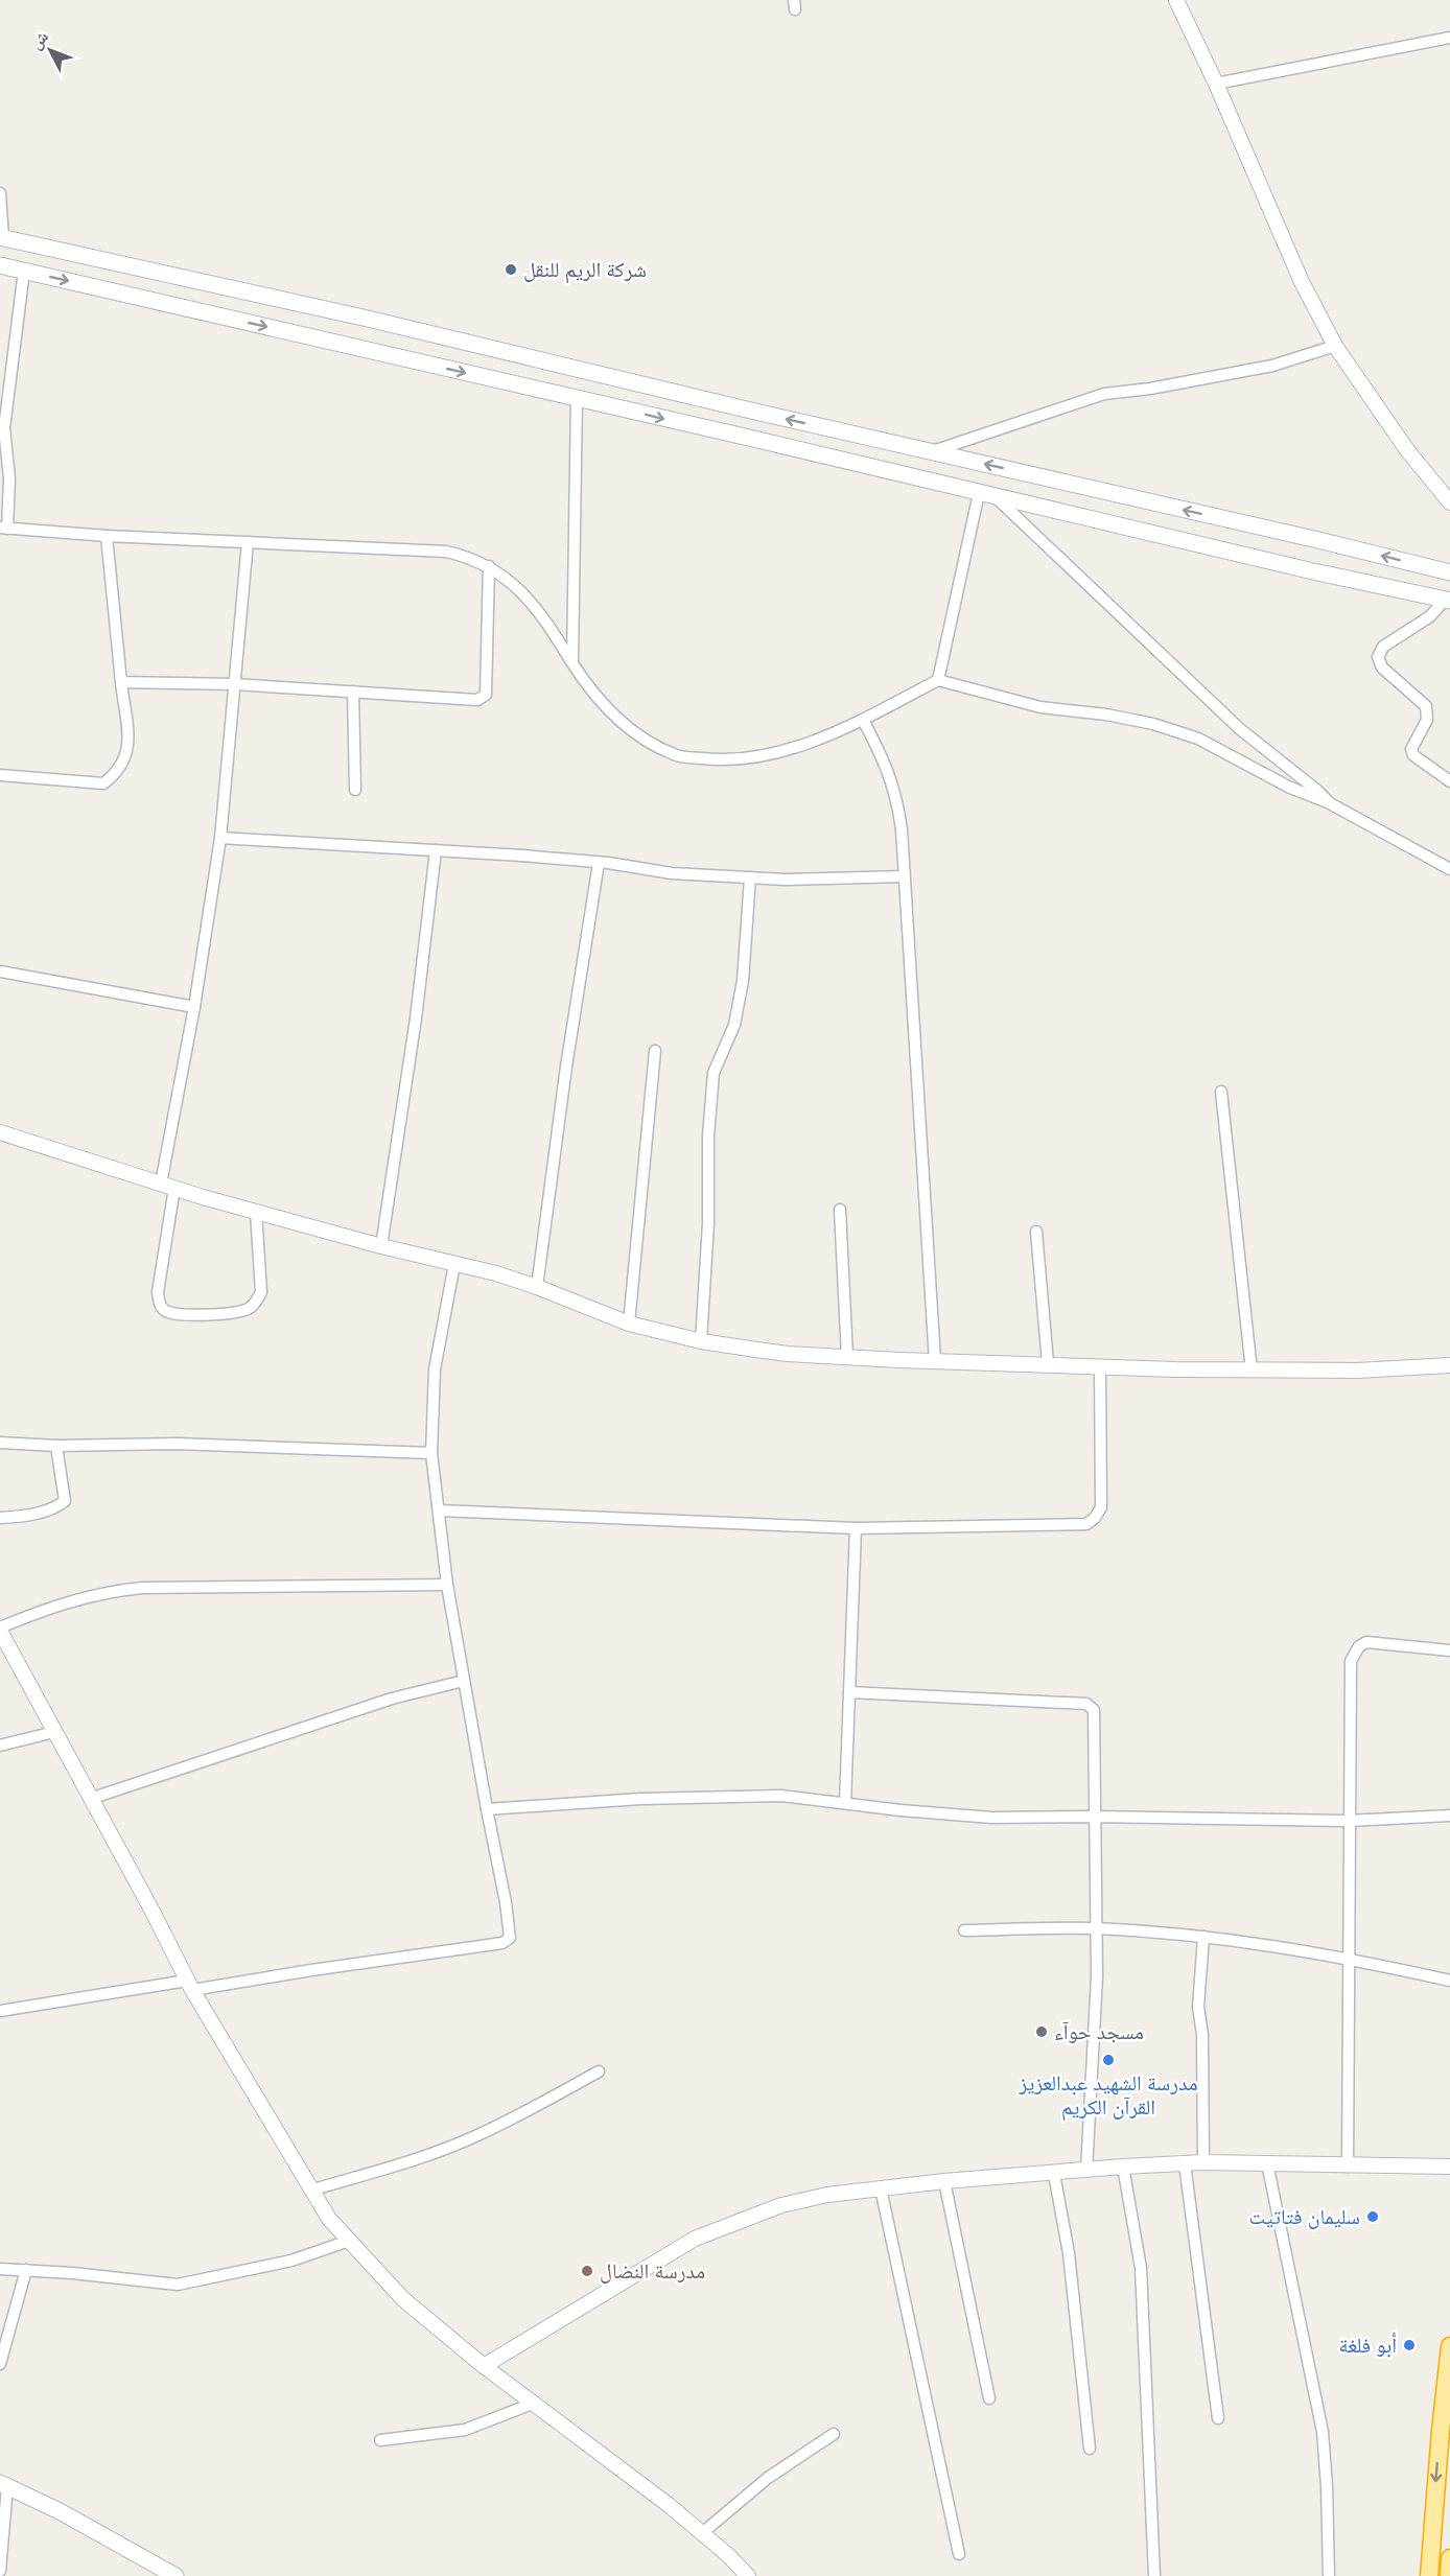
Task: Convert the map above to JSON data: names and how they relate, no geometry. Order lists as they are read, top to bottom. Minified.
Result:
{"places":["شركة الريم للنقل","مسجد حوآء","مدرسة الشهيد عبدالعزيز القرآن الكريم","سليمان فتاتيت","مدرسة النضال","أبو فلغة"],"north":"top left"}
